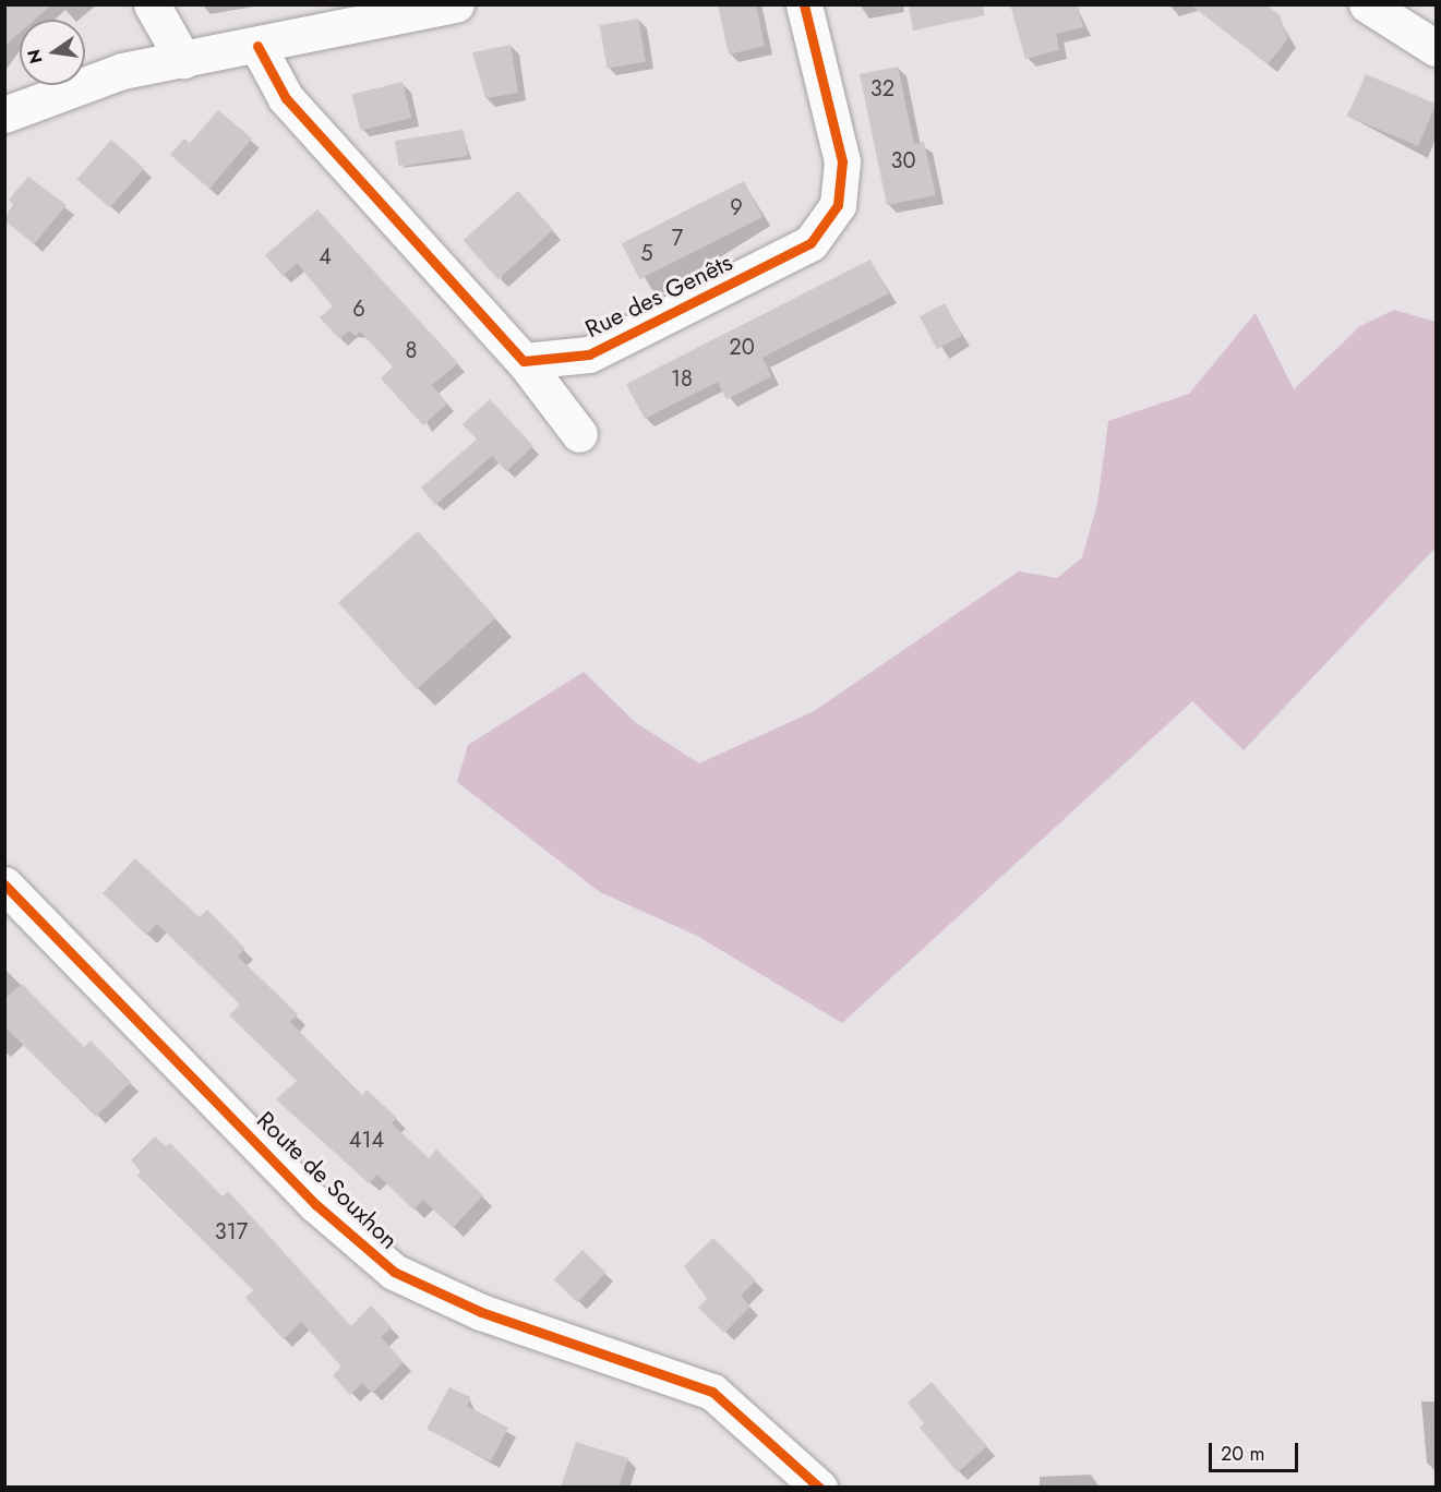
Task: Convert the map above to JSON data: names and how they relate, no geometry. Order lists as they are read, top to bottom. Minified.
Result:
{"streets":{"street":["Rue des Genêts","Route de Souxhon"]},"house_numbers":["32","30","9","7","5","4","6","20","8","18","414","317"],"scale_bar":"20 m","north":"left"}
